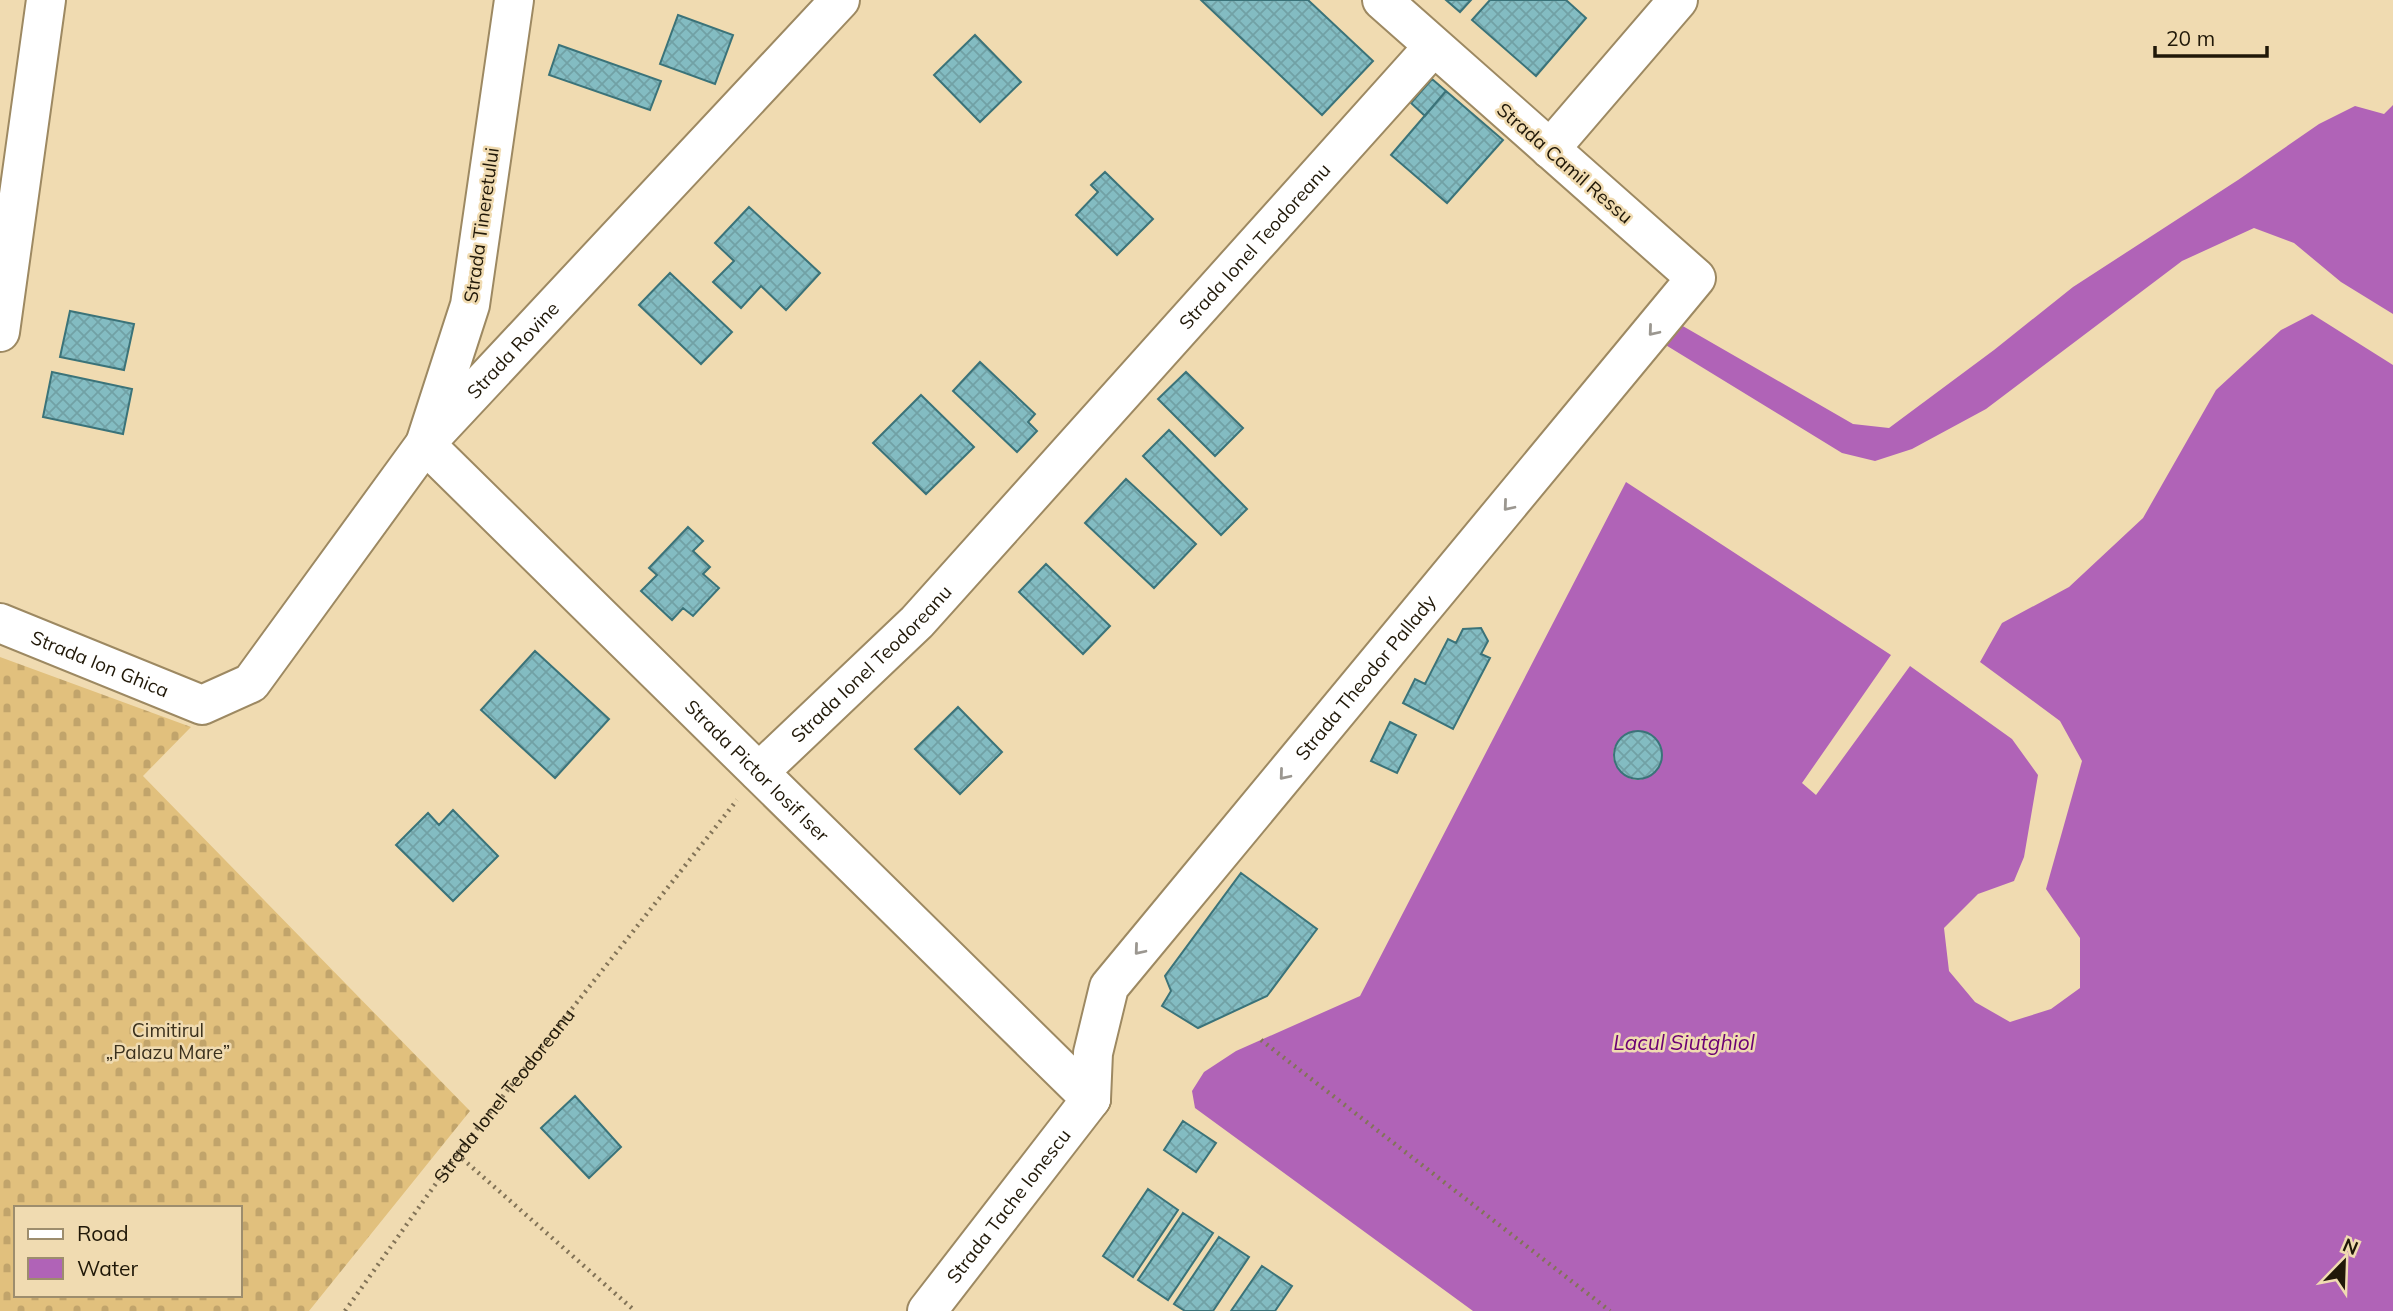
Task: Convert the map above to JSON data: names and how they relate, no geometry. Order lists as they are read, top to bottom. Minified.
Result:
{"streets":{"street":["Strada Camil Ressu","Strada Tineretului","Strada Ionel Teodoreanu","Strada Rovine","Strada Ion Ghica","Strada Theodor Pallady","Strada Pictor Iosif Iser","Strada Tache Ionescu"]},"crossings":[["Strada Camil Ressu","Strada Ionel Teodoreanu"],["Strada Camil Ressu","Strada Theodor Pallady"],["Strada Tineretului","Strada Rovine"],["Strada Tineretului","Strada Pictor Iosif Iser"],["Strada Ionel Teodoreanu","Strada Pictor Iosif Iser"],["Strada Rovine","Strada Ion Ghica"],["Strada Rovine","Strada Pictor Iosif Iser"],["Strada Theodor Pallady","Strada Pictor Iosif Iser"],["Strada Theodor Pallady","Strada Tache Ionescu"],["Strada Pictor Iosif Iser","Strada Tache Ionescu"]],"one_way":["Strada Theodor Pallady"],"water":["Lacul Siutghiol"],"parks":["Cimitirul „Palazu Mare”"],"legend":["Road","Water"],"scale_bar":"20 m","north":"top right"}
